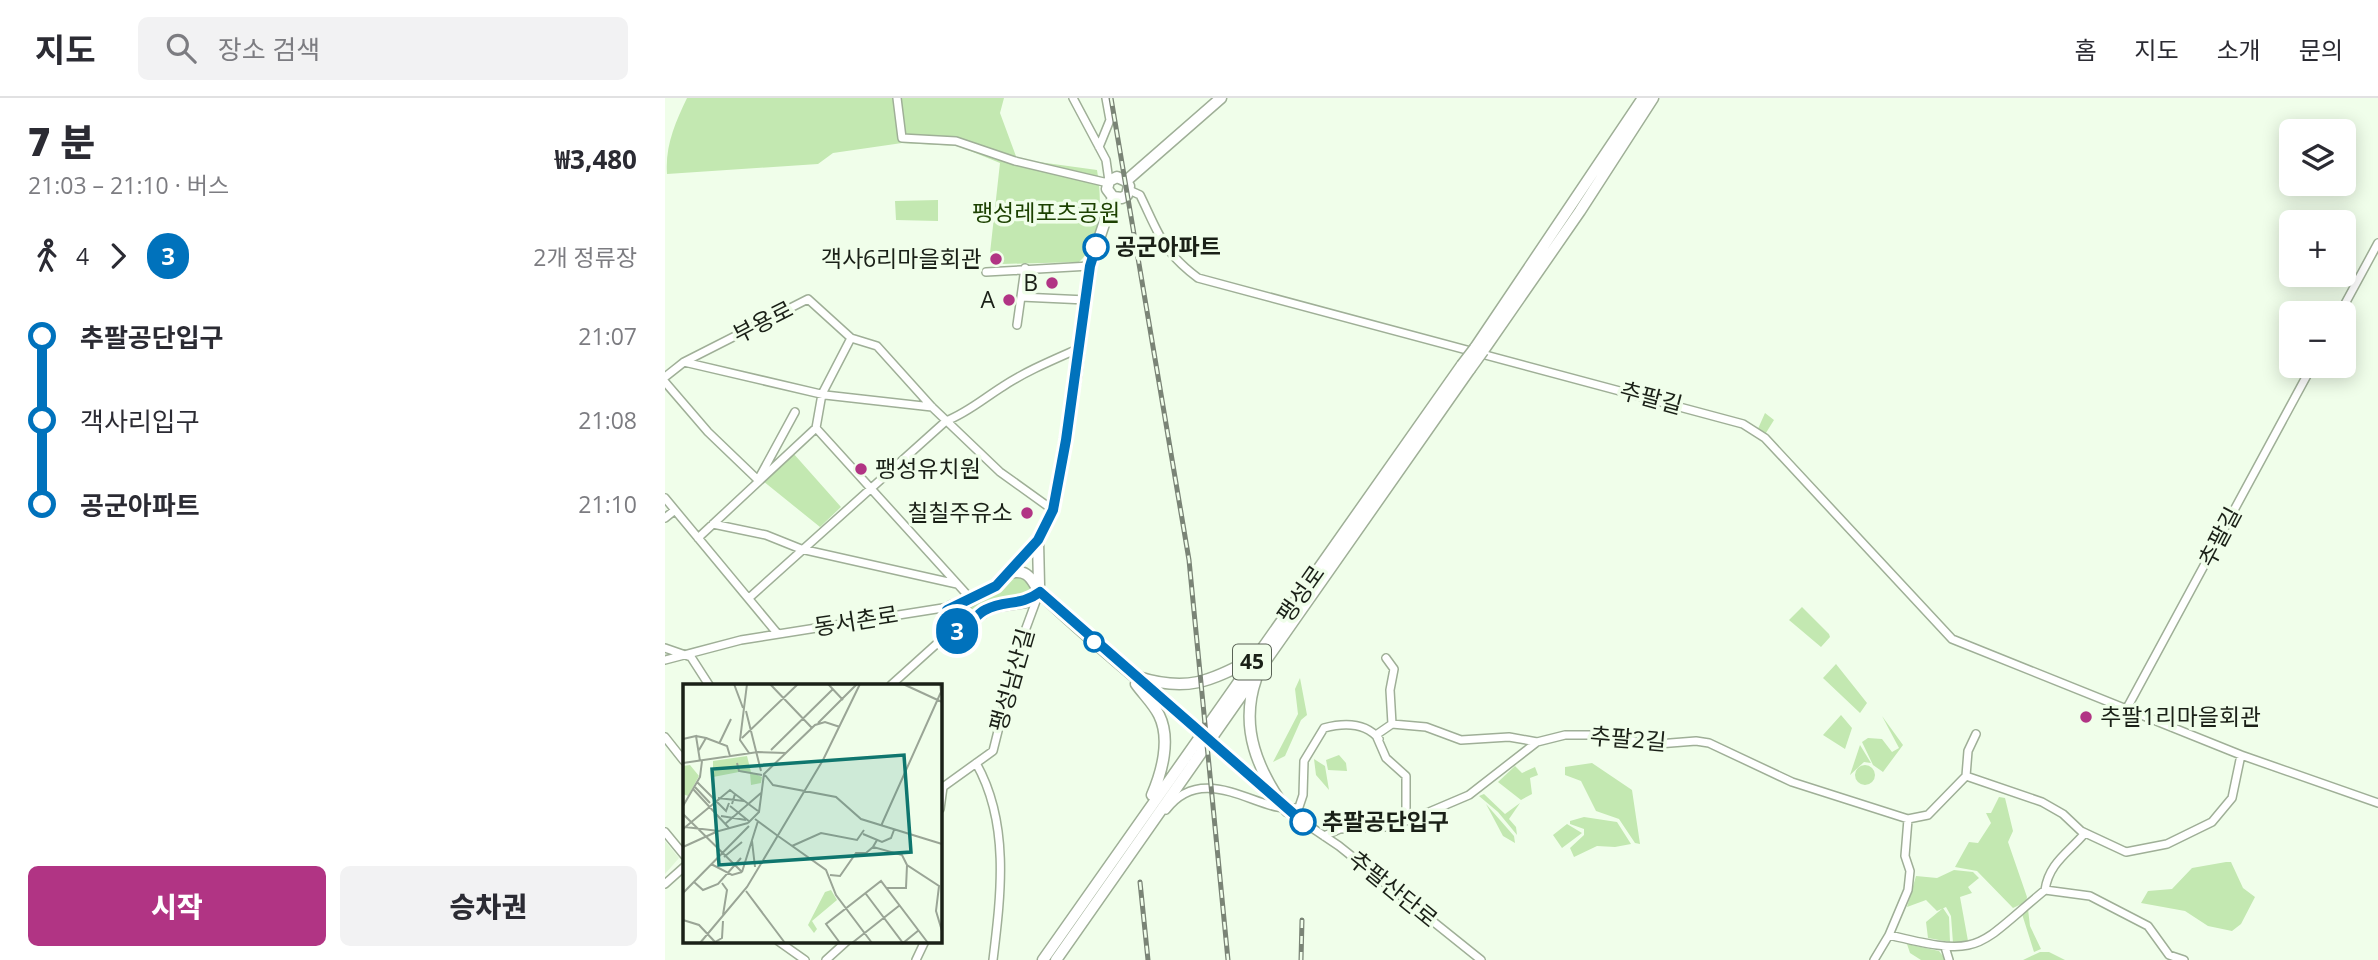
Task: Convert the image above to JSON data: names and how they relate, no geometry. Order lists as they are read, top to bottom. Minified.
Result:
{"streets":{"main road":["팽성로","동서촌로","45"],"street":["부용로","추팔길","팽성남산길","추팔2길","추팔산단로"]},"crossings":[["추팔길","동서촌로"],["팽성로","45"],["팽성로","추팔산단로"],["추팔2길","추팔산단로"]],"parks":["팽성레포츠공원"],"places":["공군아파트","객사6리마을회관","B","A","팽성유치원","칠칠주유소","추팔1리마을회관","추팔공단입구"],"lines":["bus line 3"],"page":{"header":"지도","search":"장소 검색","nav":["홈","지도","소개","문의"],"heading":["7 분","21:03 – 21:10 · 버스","₩3,480"],"on_map":"3","map_buttons":["+","−"],"legs":["4","3","2개 정류장"],"list":[{"name":"추팔공단입구","value":"21:07"},{"name":"객사리입구","value":"21:08"},{"name":"공군아파트","value":"21:10"}],"buttons":["시작","승차권"]}}
